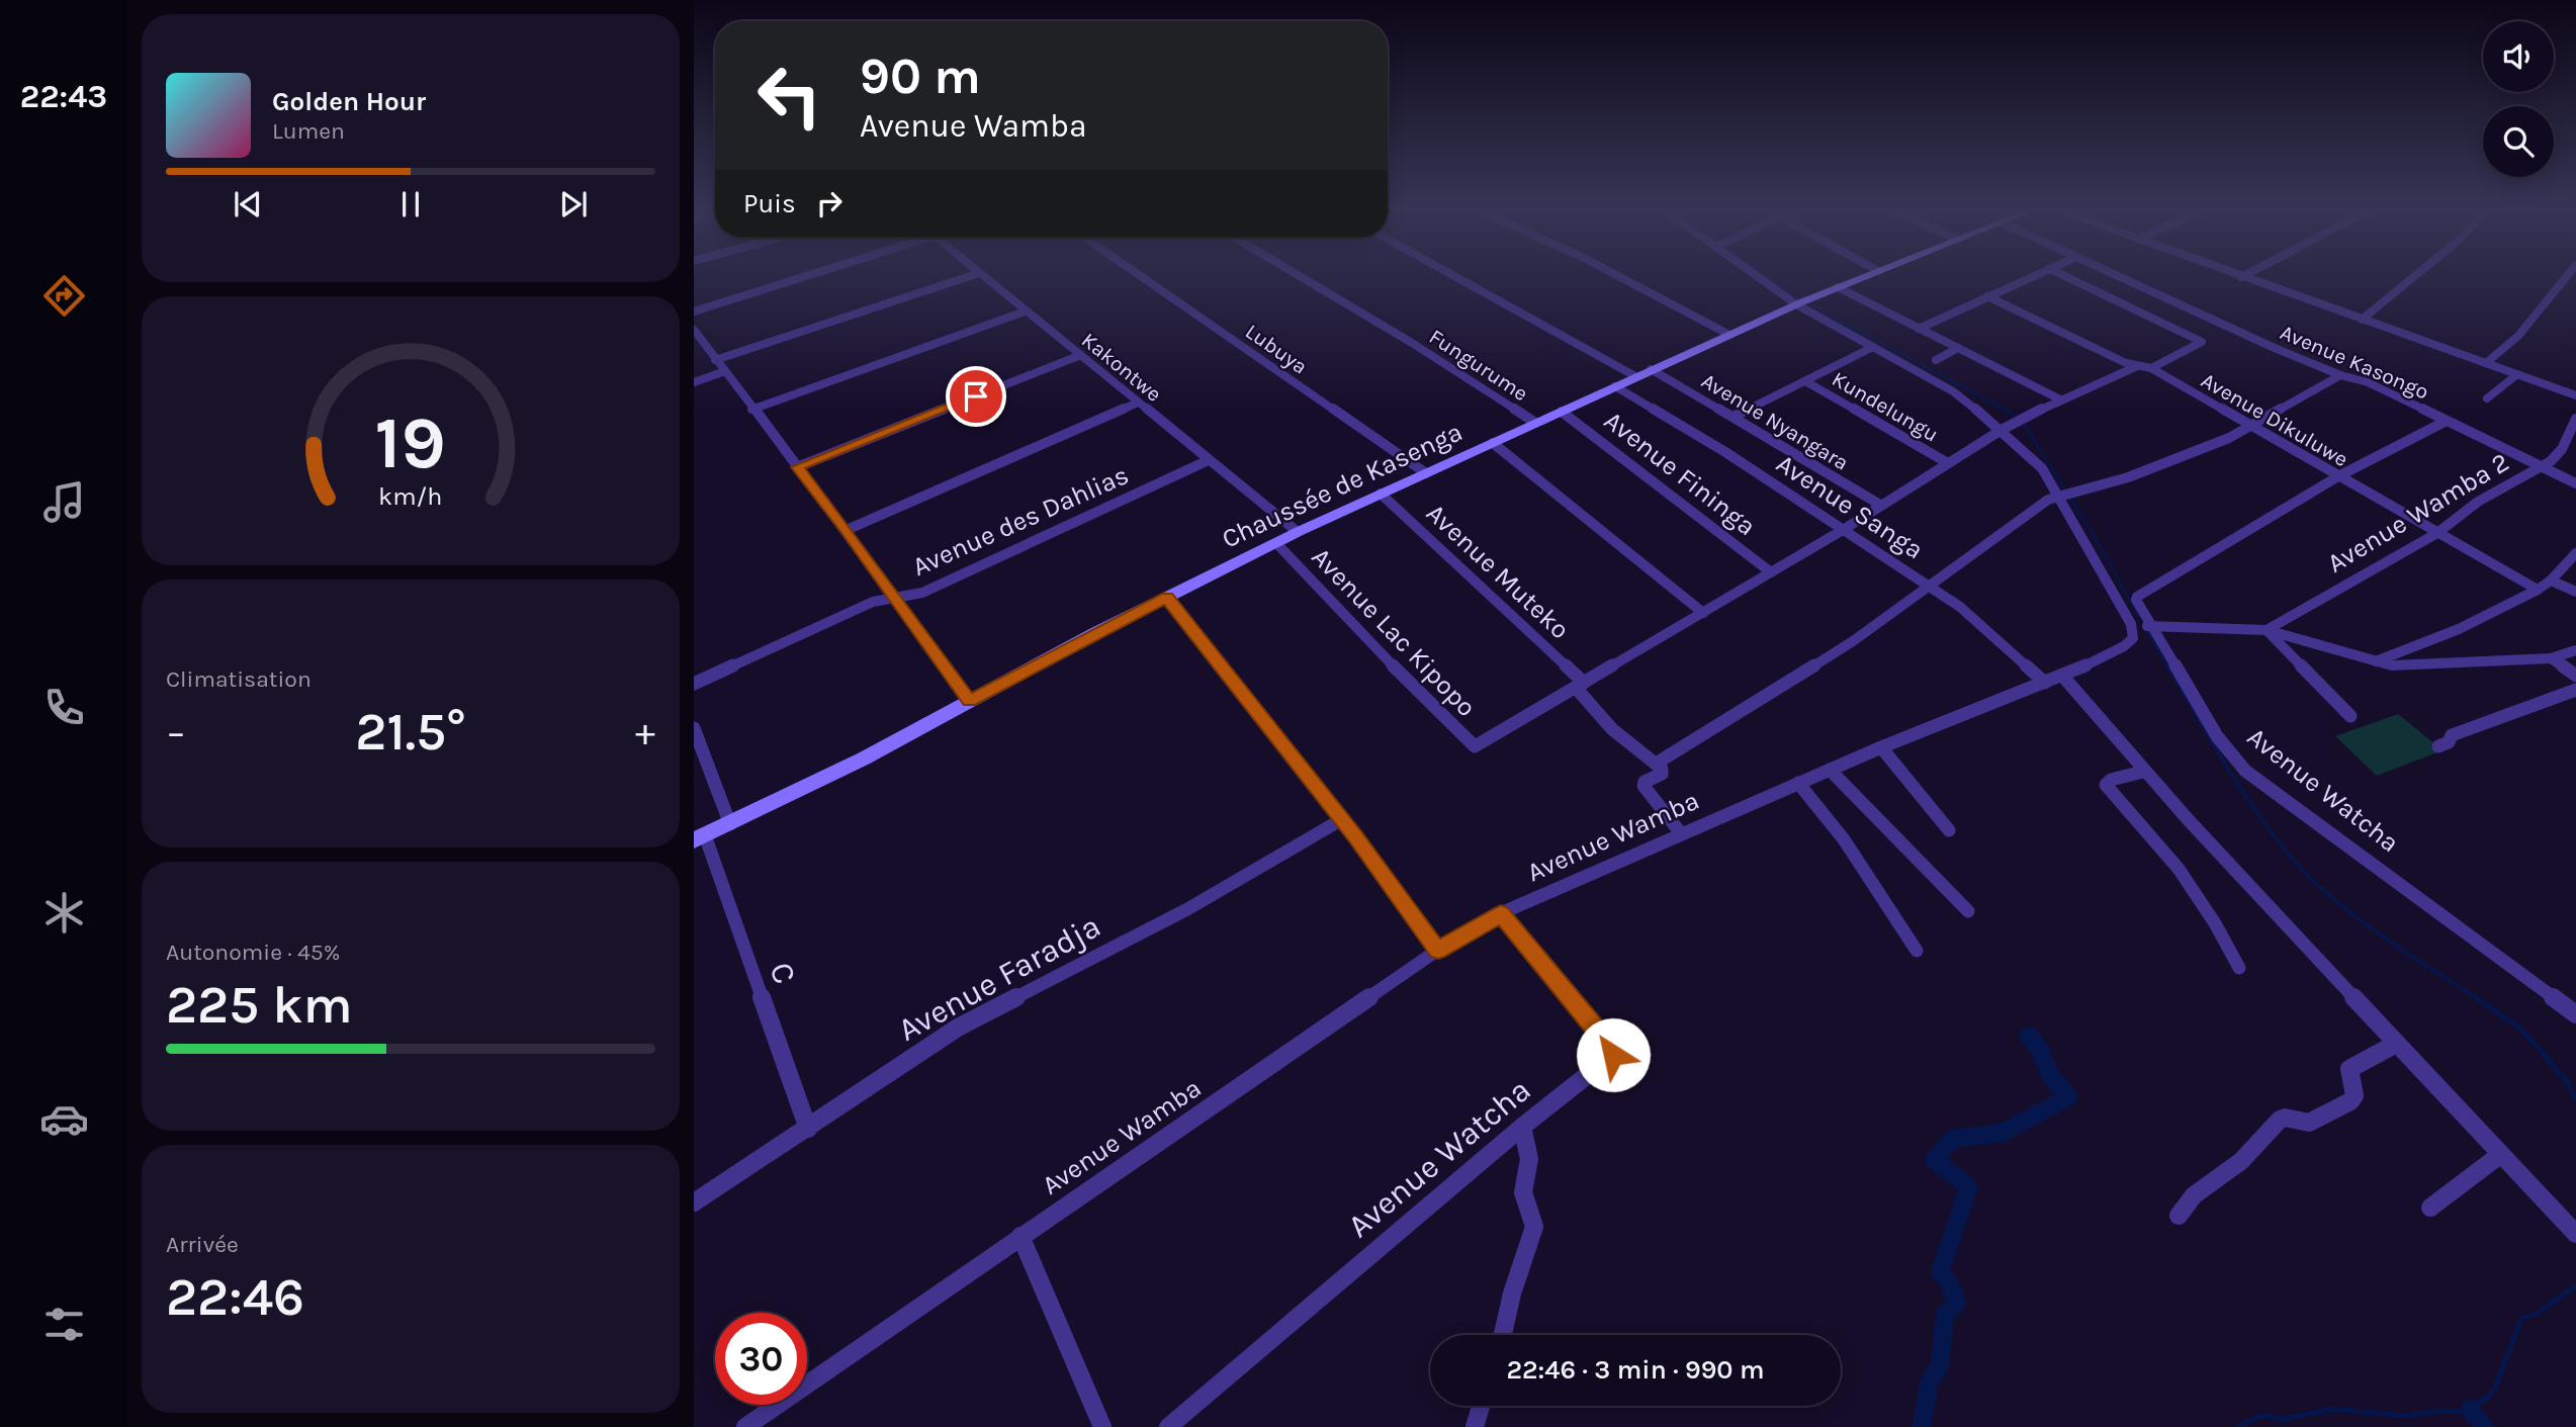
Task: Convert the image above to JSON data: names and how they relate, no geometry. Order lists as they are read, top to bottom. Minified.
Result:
{"streets":{"main road":["Chaussée de Kasenga"],"street":["Lubuya","Avenue Kasongo","Fungurume","Kakontwe","Kundelungu","Avenue Dikuluwe","Avenue Nyangara","Avenue Fininga","Avenue Sanga","Avenue Wamba 2","Avenue des Dahlias","Avenue Muteko","Avenue Lac Kipopo","Avenue Watcha","Avenue Wamba","C","Avenue Faradja"]},"crossings":[["Lubuya","Chaussée de Kasenga"],["Avenue Kasongo","Avenue Wamba 2"],["Avenue Kasongo","Avenue Watcha"],["Fungurume","Chaussée de Kasenga"],["Kakontwe","Chaussée de Kasenga"],["Kakontwe","Avenue des Dahlias"],["Avenue Dikuluwe","Avenue Wamba 2"],["Avenue Dikuluwe","Avenue Watcha"],["Avenue Nyangara","Chaussée de Kasenga"],["Avenue Fininga","Chaussée de Kasenga"],["Chaussée de Kasenga","Avenue Sanga"],["Chaussée de Kasenga","Avenue Muteko"],["Chaussée de Kasenga","Avenue Lac Kipopo"],["Chaussée de Kasenga","C"],["Avenue Sanga","Avenue Wamba"],["Avenue Muteko","Avenue Lac Kipopo"],["Avenue Watcha","Avenue Wamba"],["C","Avenue Faradja"]],"page":{"tabs":"22:43","turn":["90 m","Avenue Wamba"],"song":["Golden Hour","Lumen"],"then":"Puis","tile":["Climatisation",["Autonomie · 45%","225 km"],["Arrivée","22:46"]],"heat":["−","21.5°","+"],"limit":"30","trip":"22:46 · 3 min · 990 m","gauge":["19","km/h"]}}
